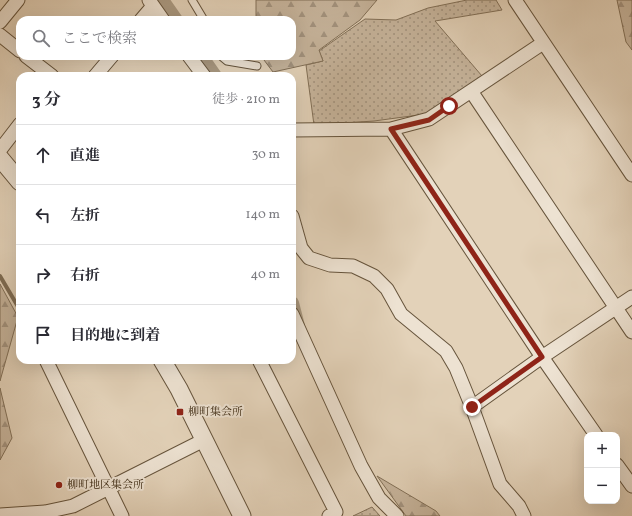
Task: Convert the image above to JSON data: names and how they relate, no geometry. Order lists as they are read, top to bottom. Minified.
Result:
{"places":{"transit":["柳町集会所"],"other":["柳町地区集会所"]},"page":{"search":"ここで検索","heading":["3 分","徒歩 · 210 m"],"list":[["直進","30 m"],["左折","140 m"],["右折","40 m"],"目的地に到着"],"map_buttons":["+","−"]}}
